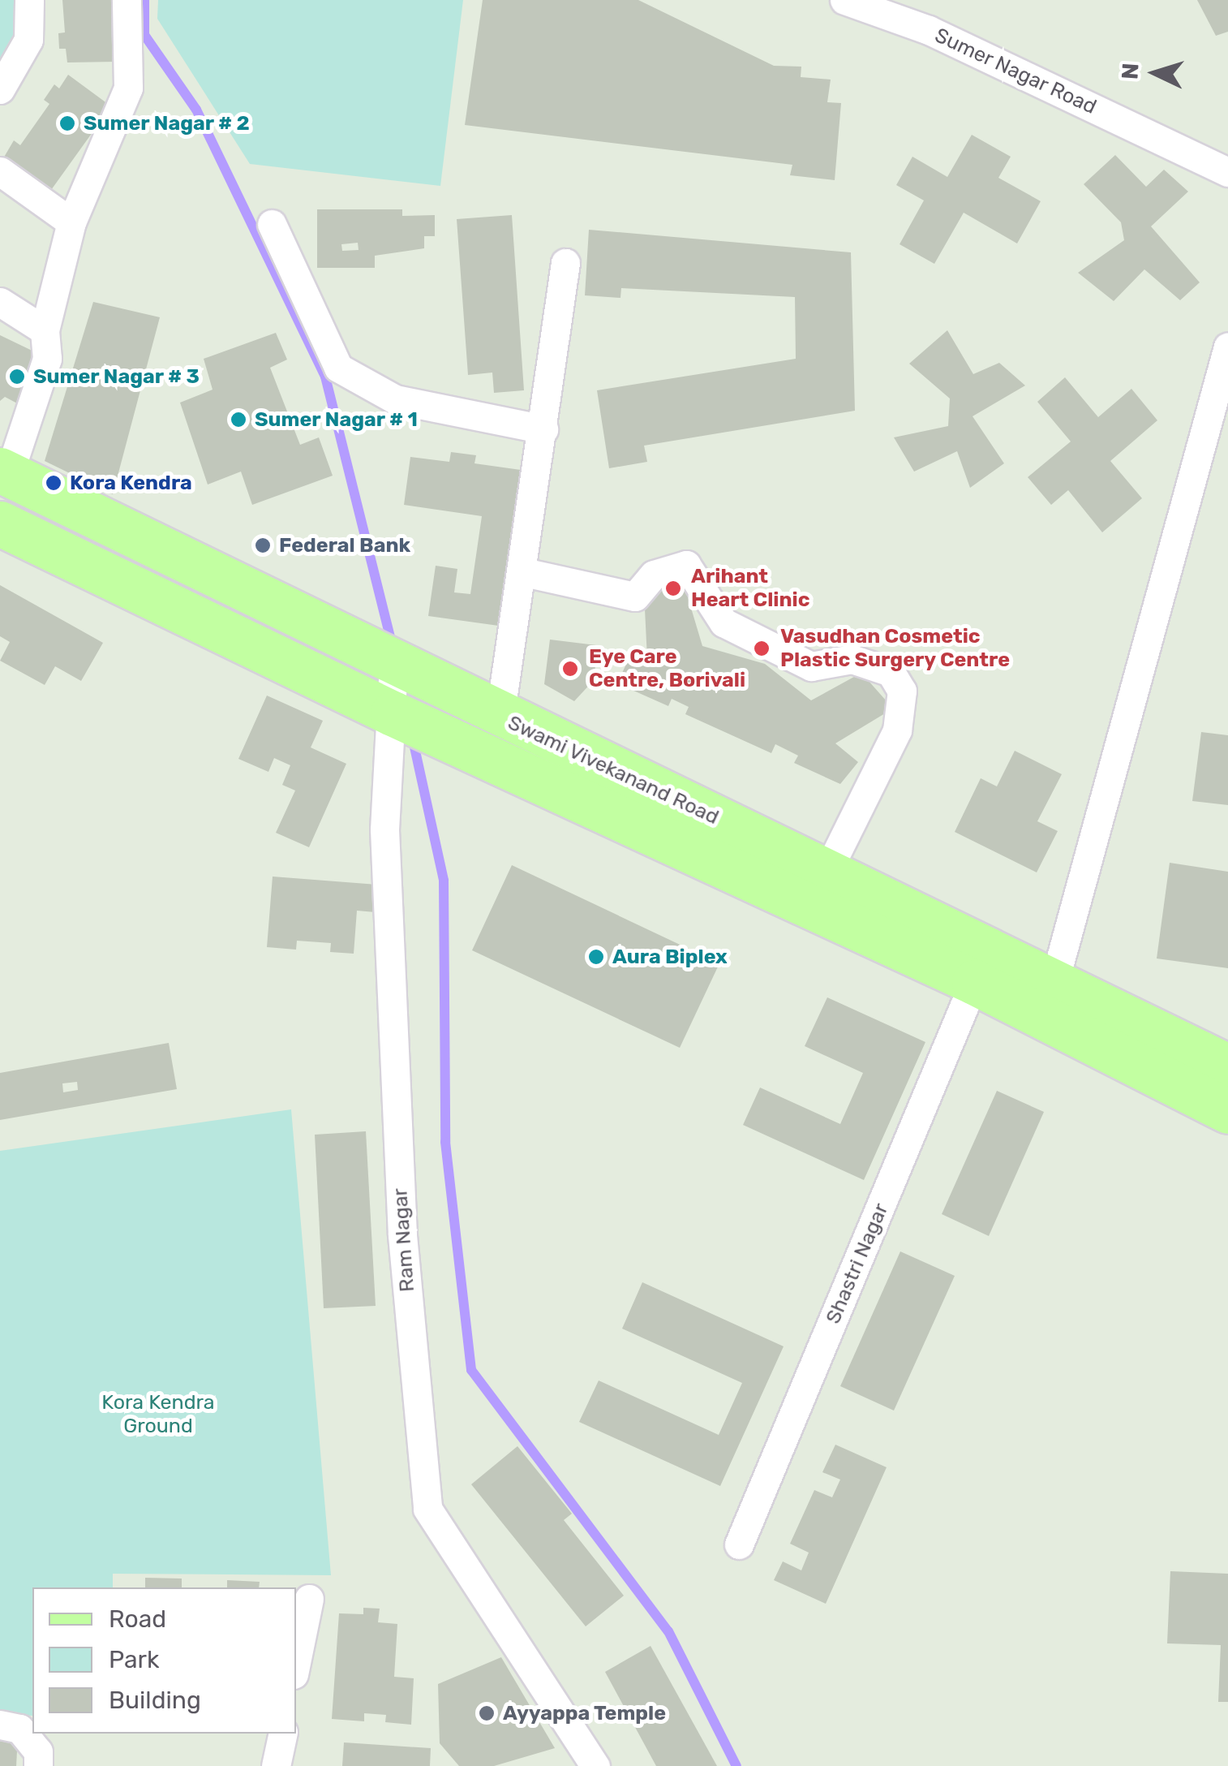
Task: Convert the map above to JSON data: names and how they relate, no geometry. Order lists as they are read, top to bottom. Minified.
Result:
{"streets":{"main road":["Swami Vivekanand Road"],"street":["Sumer Nagar Road","Ram Nagar","Shastri Nagar"]},"crossings":[["Swami Vivekanand Road","Ram Nagar"],["Swami Vivekanand Road","Shastri Nagar"]],"parks":["Kora Kendra Ground"],"places":["Sumer Nagar # 2","Sumer Nagar # 3","Sumer Nagar # 1","Kora Kendra","Federal Bank","Arihant Heart Clinic","Vasudhan Cosmetic Plastic Surgery Centre","Eye Care Centre, Borivali","Aura Biplex","Ayyappa Temple"],"legend":["Road","Park","Building"],"north":"left"}
